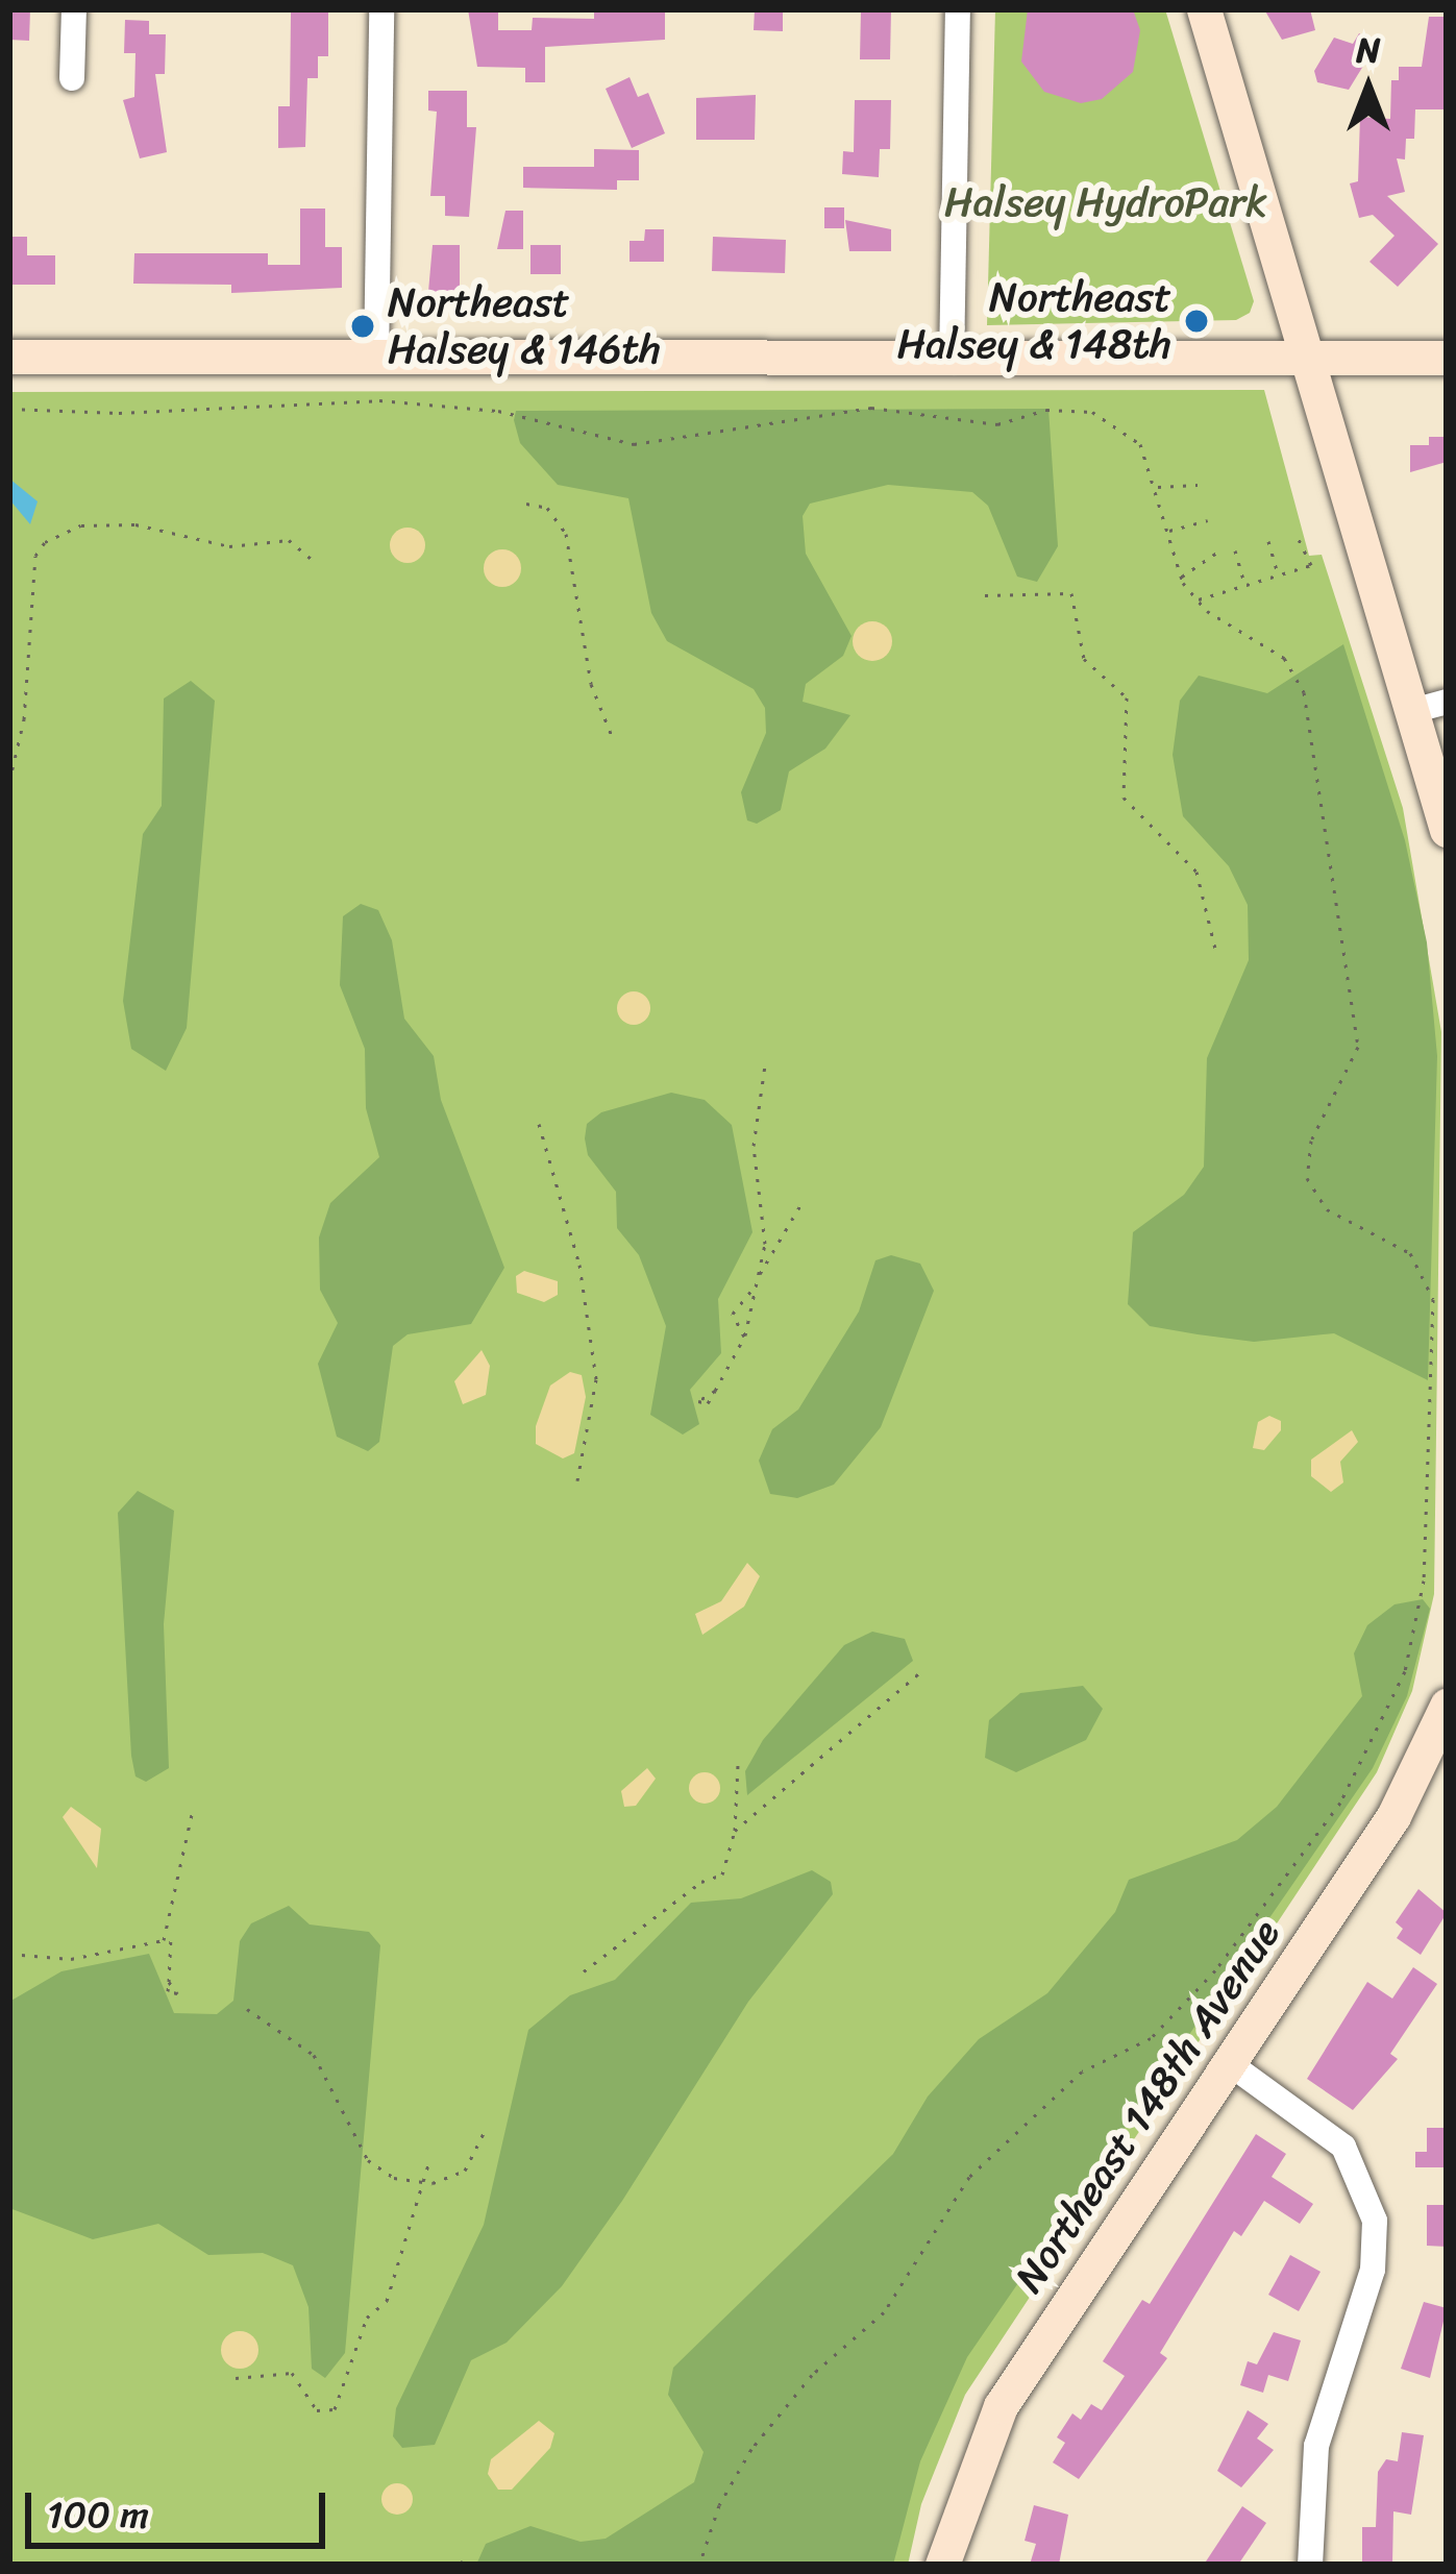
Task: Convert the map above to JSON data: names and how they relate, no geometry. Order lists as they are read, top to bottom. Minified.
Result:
{"streets":{"main road":["Northeast 148th Avenue"]},"parks":["Halsey HydroPark"],"places":["Northeast Halsey & 148th","Northeast Halsey & 146th"],"scale_bar":"100 m","north":"top"}
